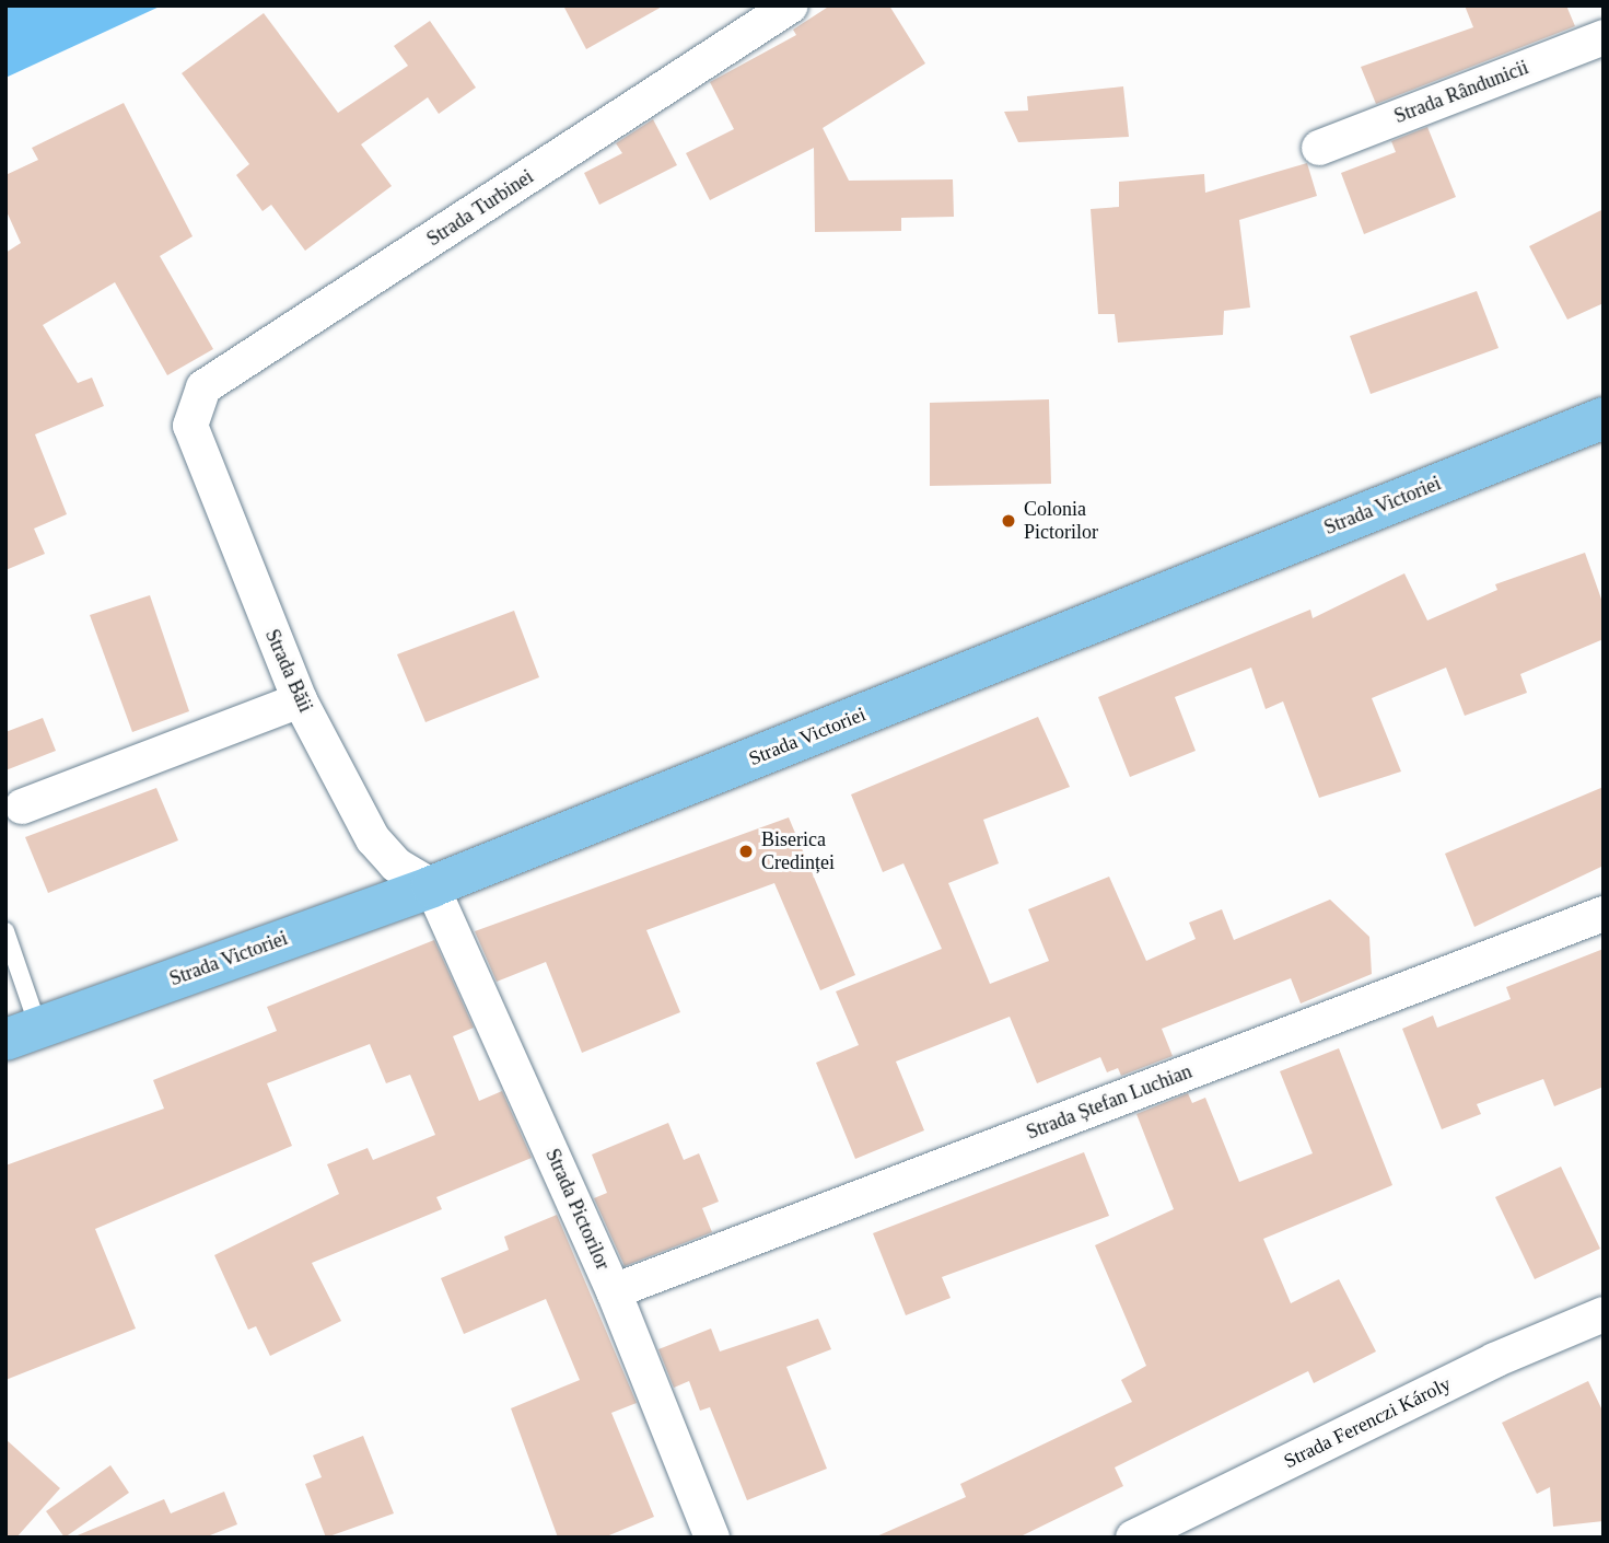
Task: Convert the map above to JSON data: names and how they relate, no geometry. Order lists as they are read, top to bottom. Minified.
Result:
{"streets":{"main road":["Strada Victoriei"],"street":["Strada Rândunicii","Strada Turbinei","Strada Băii","Strada Ștefan Luchian","Strada Pictorilor","Strada Ferenczi Károly"]},"crossings":[["Strada Turbinei","Strada Băii"],["Strada Victoriei","Strada Băii"],["Strada Victoriei","Strada Pictorilor"],["Strada Băii","Strada Pictorilor"],["Strada Ștefan Luchian","Strada Pictorilor"]],"places":["Colonia Pictorilor","Biserica Credinței"]}
